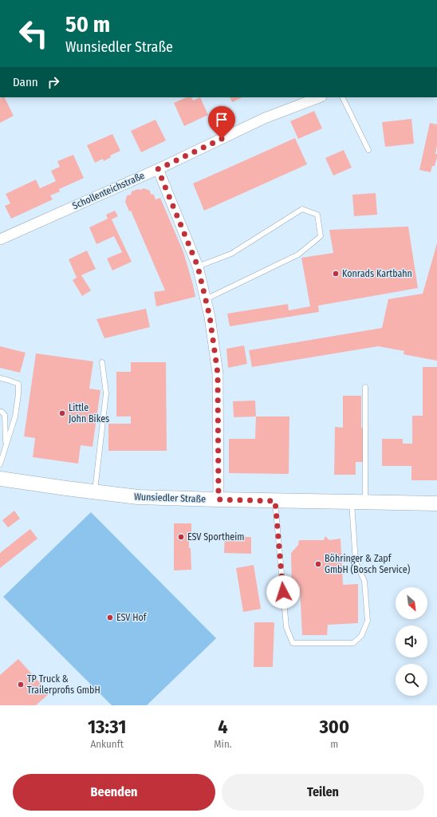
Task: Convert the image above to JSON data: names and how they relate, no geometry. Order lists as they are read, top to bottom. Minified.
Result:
{"streets":{"main road":["Wunsiedler Straße"],"street":["Schollenteichstraße"]},"places":["Konrads Kartbahn","Little John Bikes","ESV Sportheim","Böhringer & Zapf GmbH (Bosch Service)","ESV Hof","TP Truck & Trailerprofis GmbH"],"north":"bottom right","page":{"turn":["50 m","Wunsiedler Straße"],"then":"Dann","eta":["13:31","Ankunft","4","Min.","300","m"],"buttons":["Beenden","Teilen"]}}
